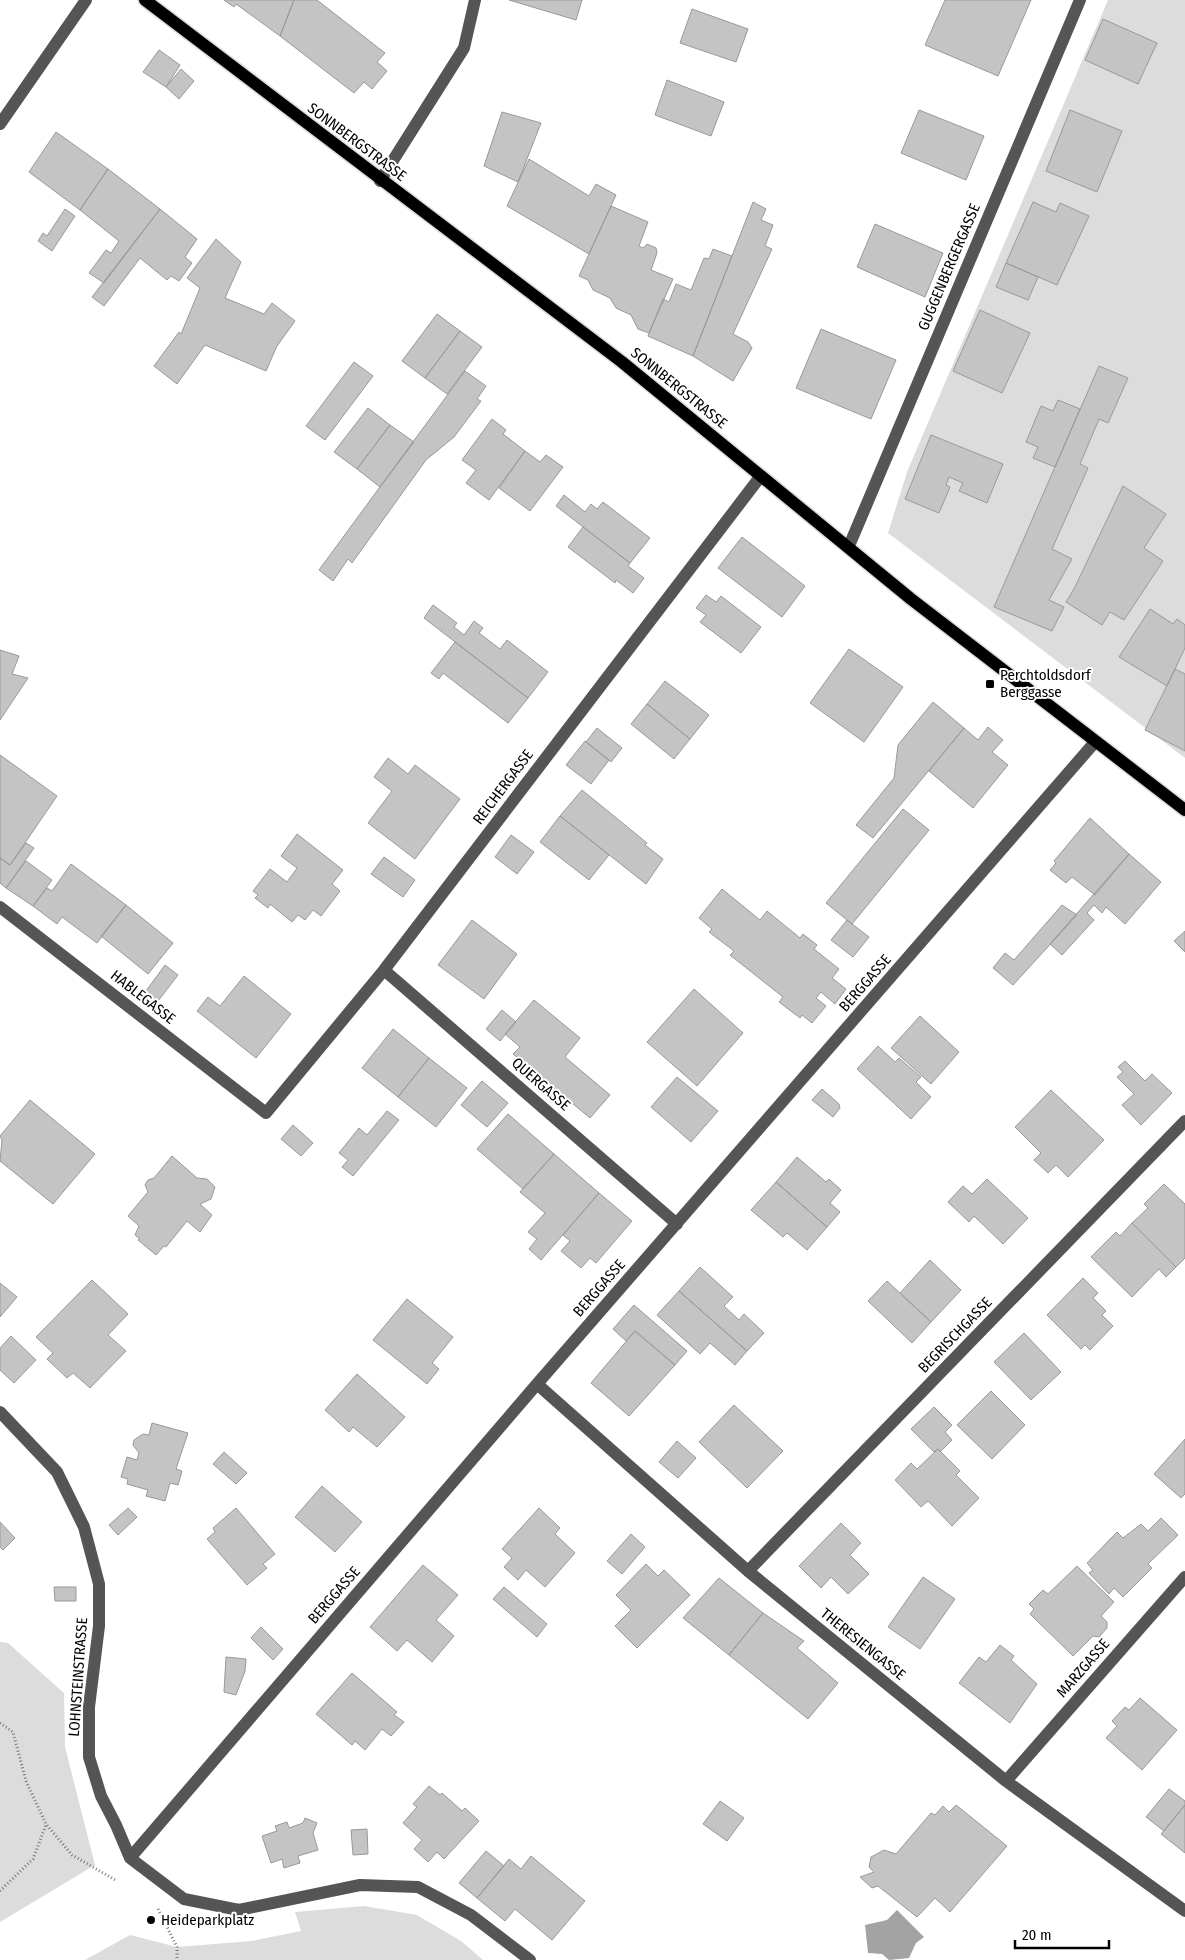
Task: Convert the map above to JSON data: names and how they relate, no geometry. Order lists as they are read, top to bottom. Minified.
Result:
{"streets":{"main road":["SONNBERGSTRASSE"],"street":["GUGGENBERGERGASSE","REICHERGASSE","BERGGASSE","HABLEGASSE","QUERGASSE","BEGRISCHGASSE","THERESIENGASSE","MARZGASSE","LOHNSTEINSTRASSE"]},"crossings":[["SONNBERGSTRASSE","GUGGENBERGERGASSE"],["SONNBERGSTRASSE","REICHERGASSE"],["SONNBERGSTRASSE","BERGGASSE"],["REICHERGASSE","HABLEGASSE"],["REICHERGASSE","QUERGASSE"],["BERGGASSE","QUERGASSE"],["BERGGASSE","THERESIENGASSE"],["BERGGASSE","LOHNSTEINSTRASSE"],["BEGRISCHGASSE","THERESIENGASSE"],["THERESIENGASSE","MARZGASSE"]],"places":{"transit":["Perchtoldsdorf Berggasse"],"other":["Heideparkplatz"]},"scale_bar":"20 m"}
